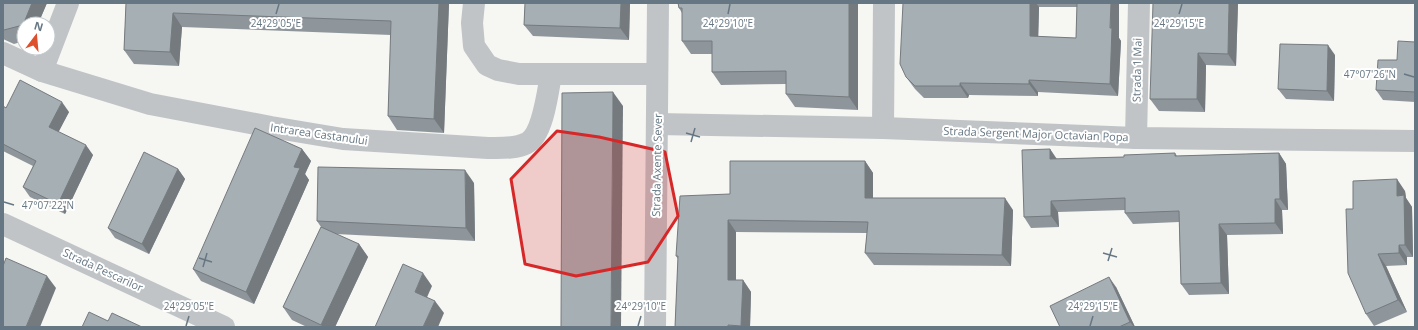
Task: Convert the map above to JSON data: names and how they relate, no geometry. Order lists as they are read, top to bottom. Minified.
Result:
{"streets":{"street":["Strada 1 Mai","Intrarea Castanului","Strada Sergent Major Octavian Popa","Strada Axente Sever","Strada Pescarilor"]},"crossings":[["Strada 1 Mai","Strada Sergent Major Octavian Popa"],["Strada Sergent Major Octavian Popa","Strada Axente Sever"]],"north":"top","coordinates":["24°29'05\"E","24°29'10\"E","24°29'15\"E","47°07'26\"N","47°07'22\"N"]}
